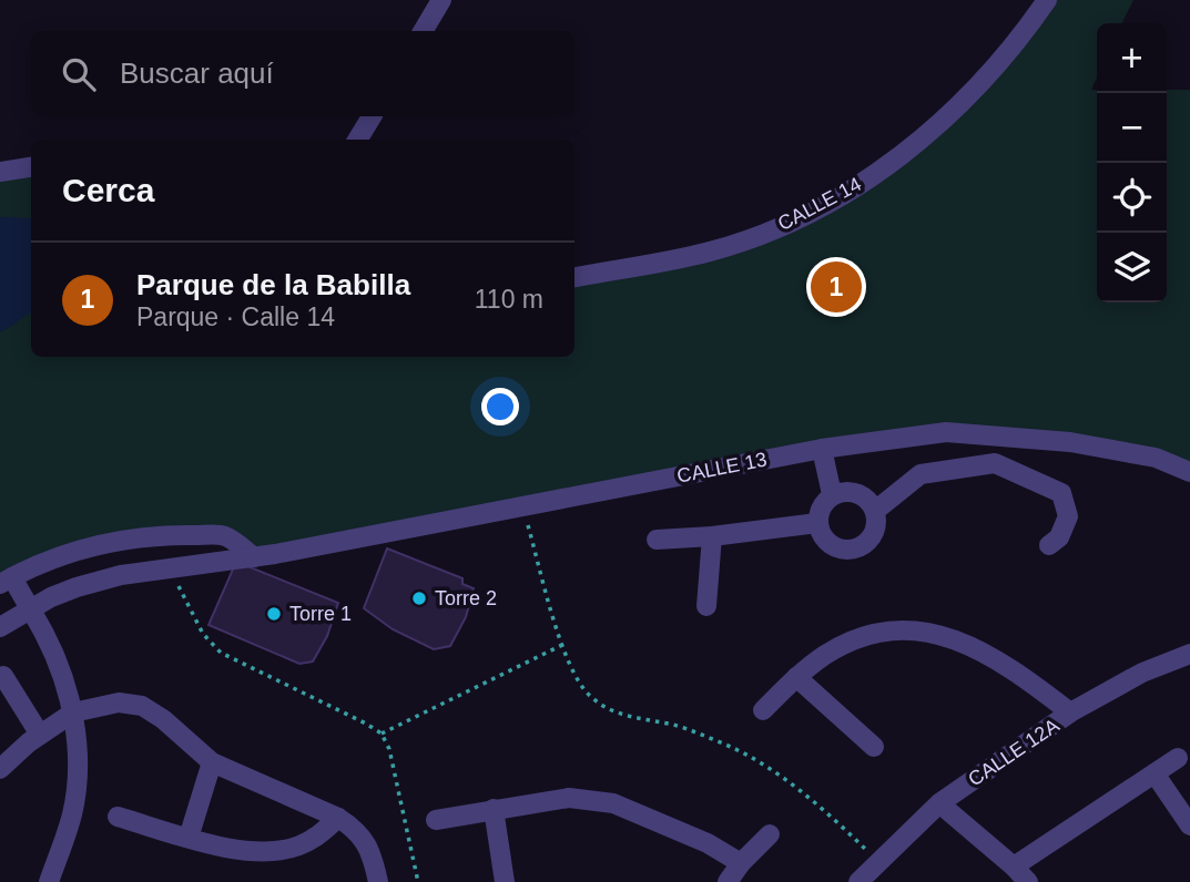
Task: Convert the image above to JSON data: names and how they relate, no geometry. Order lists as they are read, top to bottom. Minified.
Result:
{"streets":{"street":["CALLE 14","CALLE 13","CALLE 12A"]},"places":["Torre 2","Torre 1"],"page":{"map_buttons":["+","−"],"search":"Buscar aquí","heading":"Cerca","list":[{"mark":"1","name":"Parque de la Babilla","note":"Parque · Calle 14","value":"110 m"}],"pins":"1"}}
